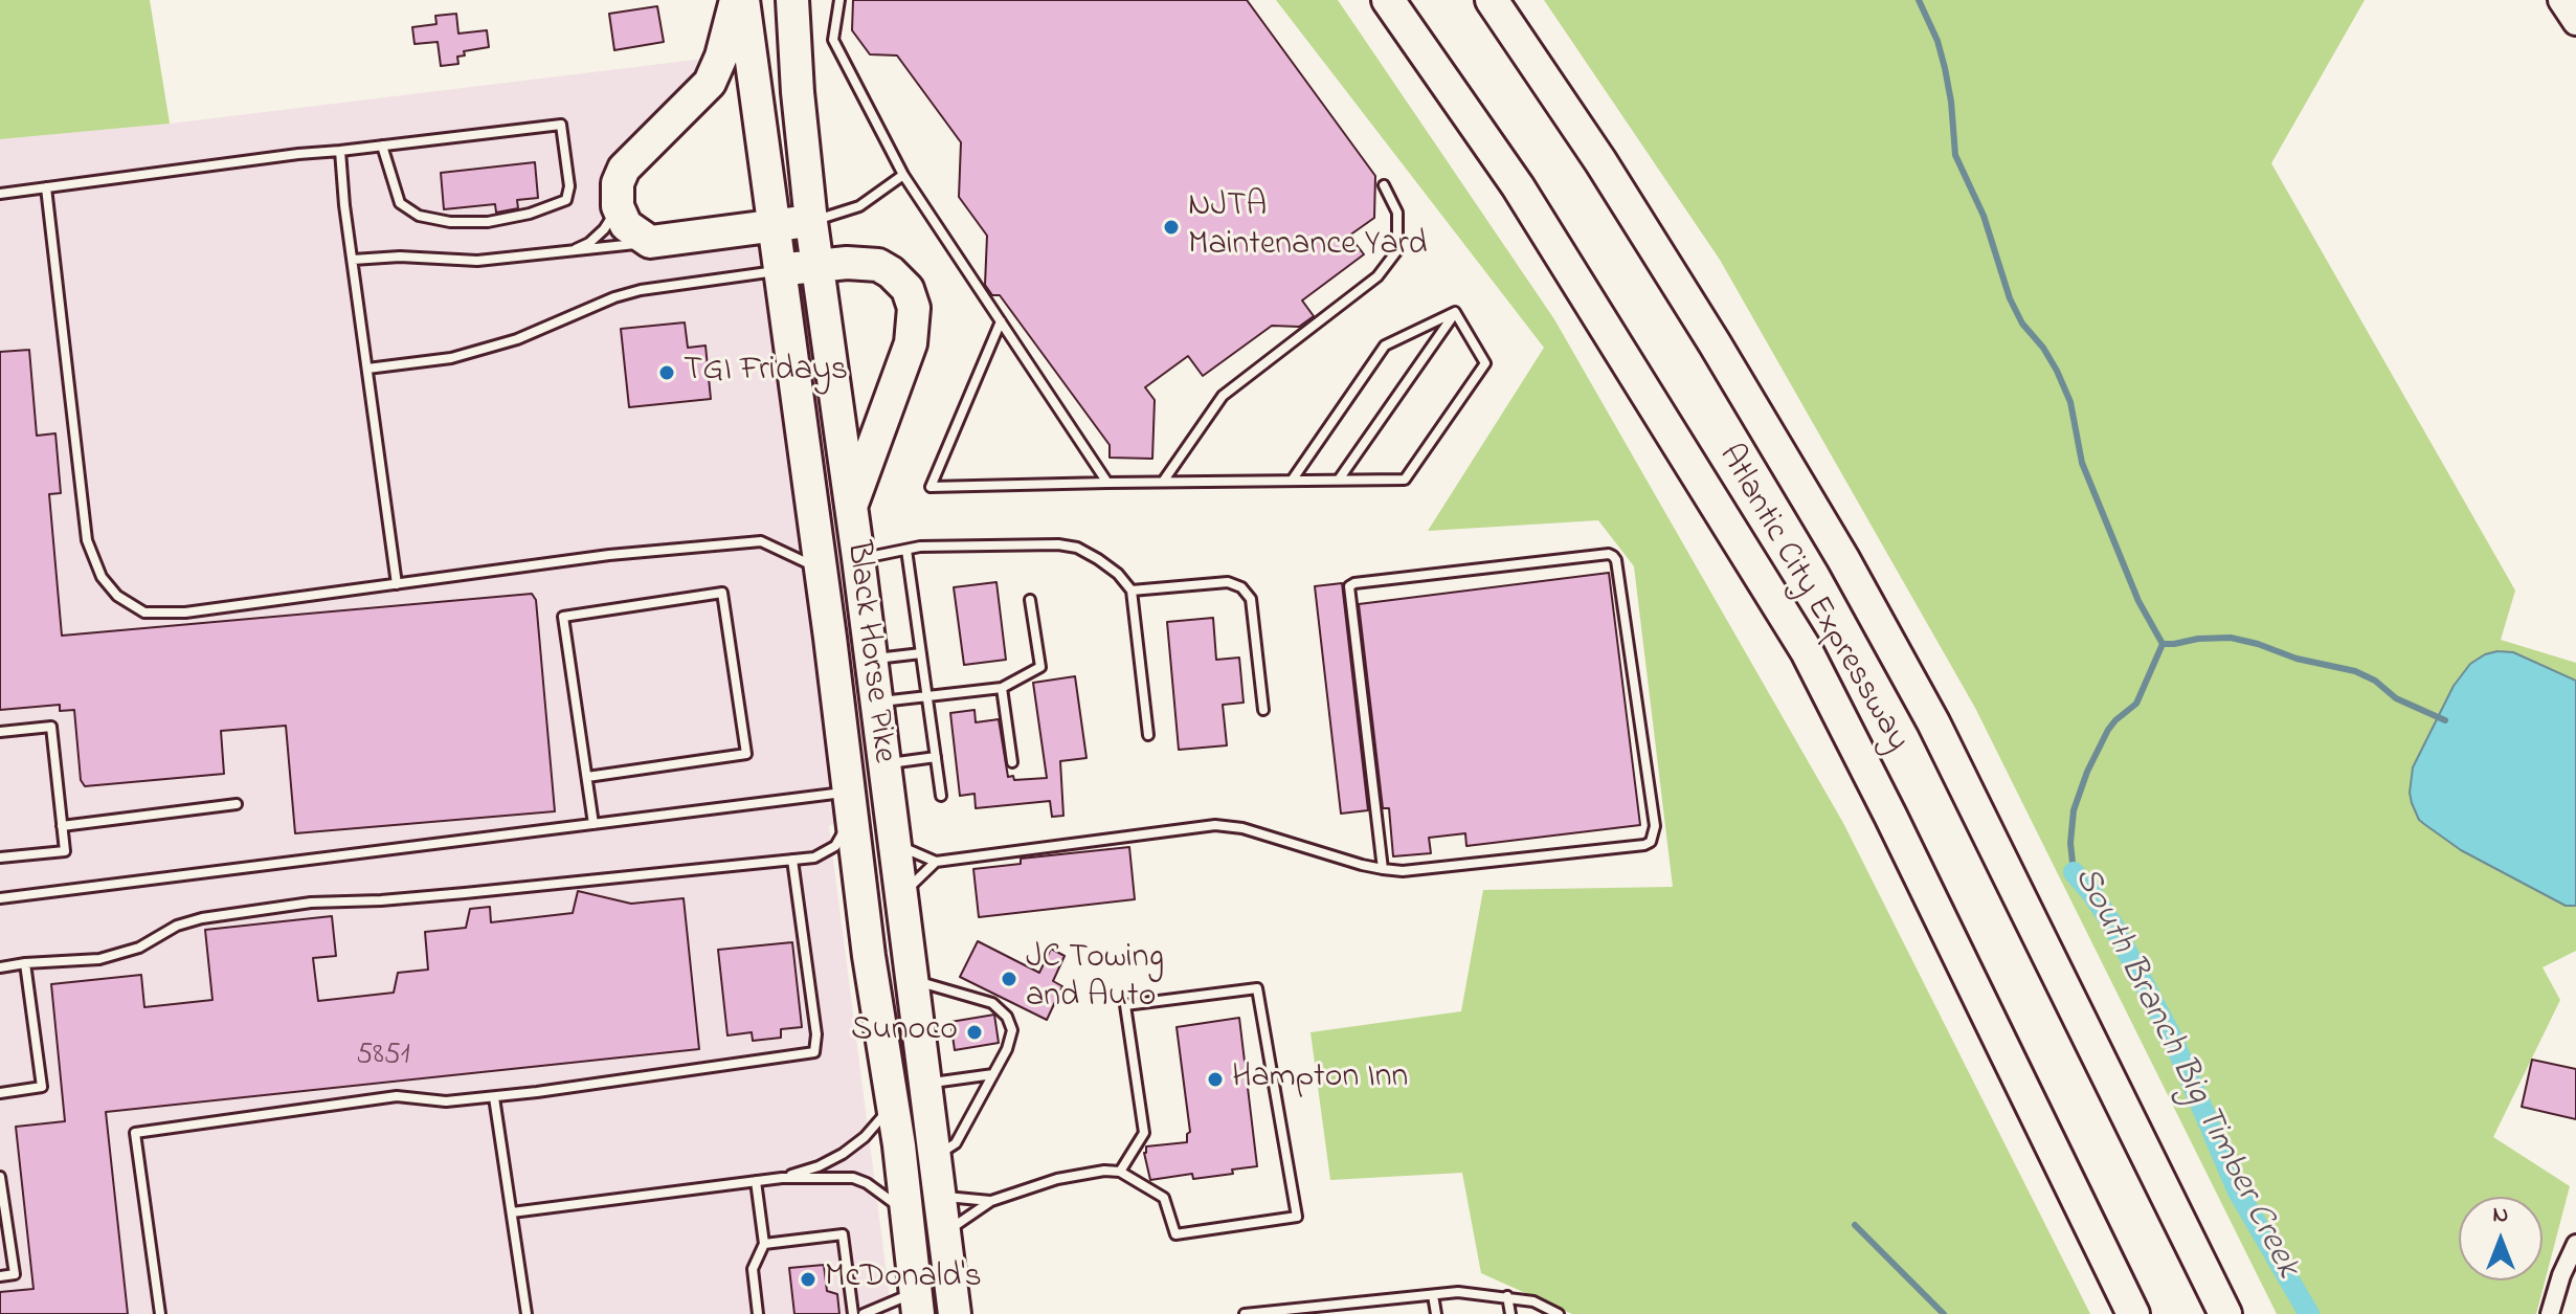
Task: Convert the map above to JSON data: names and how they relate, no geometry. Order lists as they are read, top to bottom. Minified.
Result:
{"streets":{"highway":["Atlantic City Expressway","Black Horse Pike"]},"water":["South Branch Big Timber Creek"],"places":["NJTA Maintenance Yard","TGI Fridays","JC Towing and Auto","Sunoco","Hampton Inn","McDonald's"],"house_numbers":["5851"],"north":"top"}
